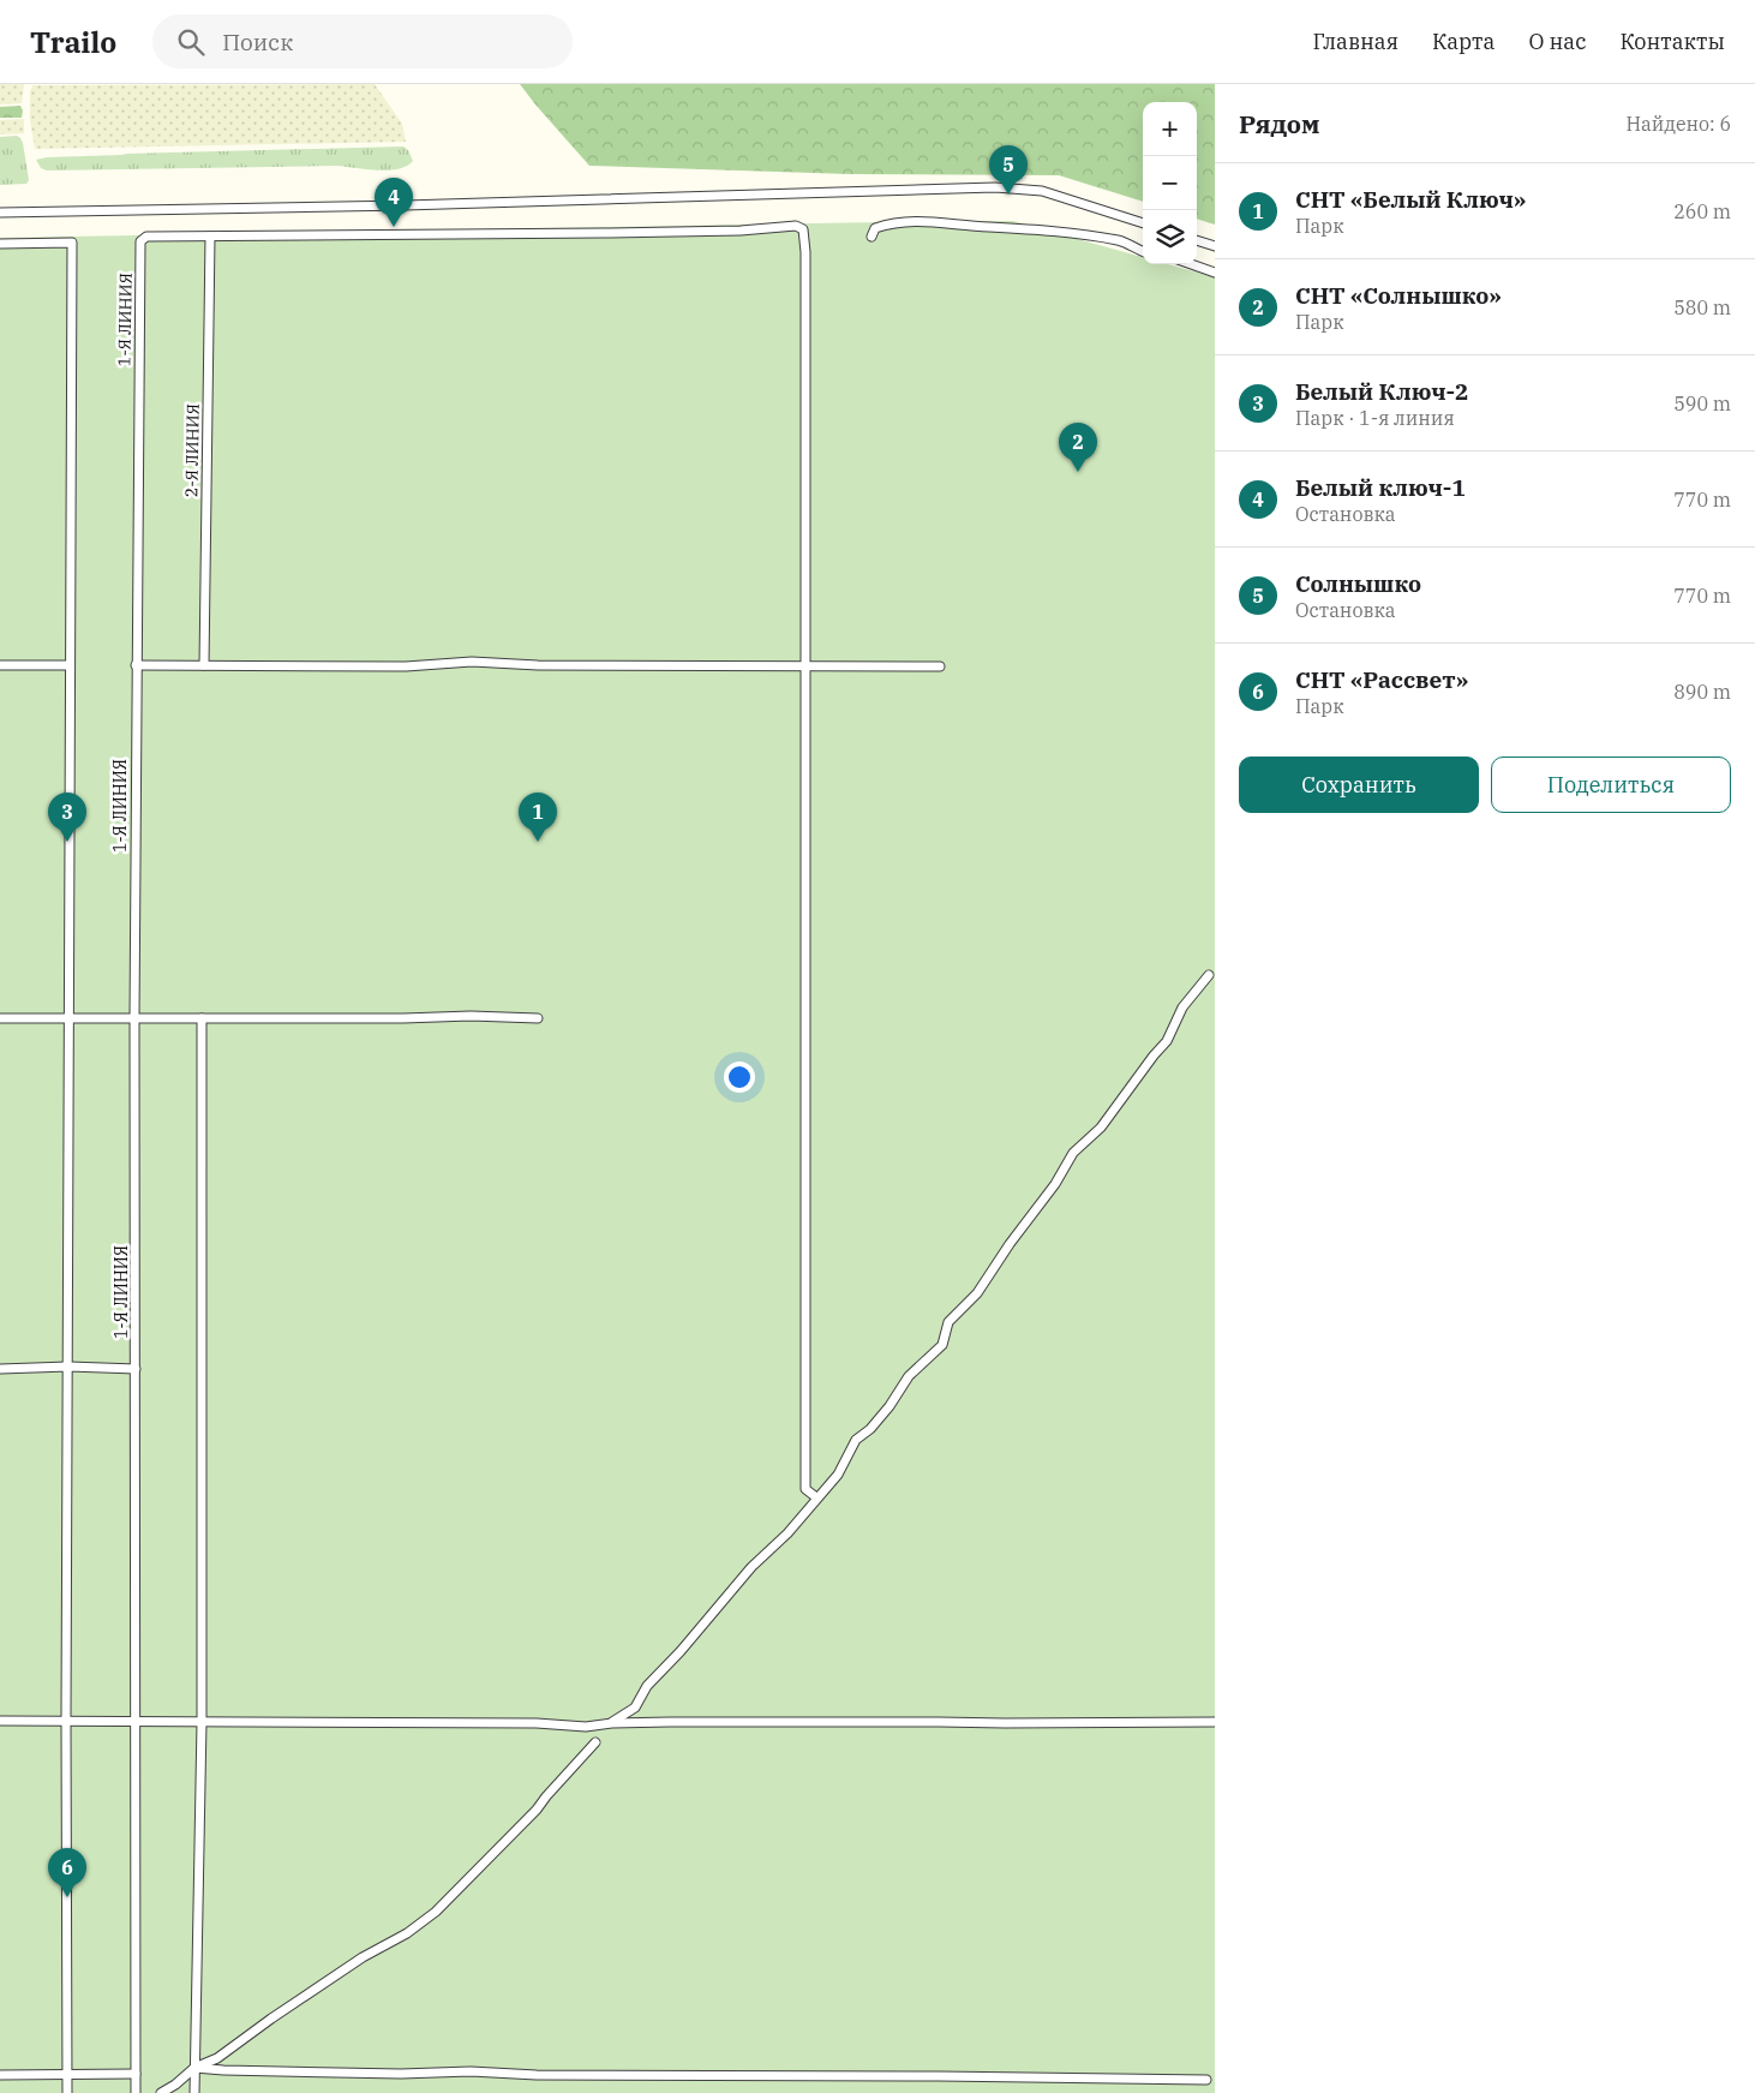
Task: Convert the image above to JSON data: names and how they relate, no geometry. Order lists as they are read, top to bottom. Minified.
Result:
{"streets":{"street":["1-Я ЛИНИЯ","2-Я ЛИНИЯ"]},"crossings":[["1-Я ЛИНИЯ","2-Я ЛИНИЯ"]],"page":{"header":"Trailo","search":"Поиск","nav":["Главная","Карта","О нас","Контакты"],"heading":["Рядом","Найдено: 6"],"map_buttons":["+","−"],"pins":["5","4","2","1","3","6"],"list":[{"mark":"1","name":"СНТ «Белый Ключ»","note":"Парк","value":"260 m"},{"mark":"2","name":"СНТ «Солнышко»","note":"Парк","value":"580 m"},{"mark":"3","name":"Белый Ключ-2","note":"Парк · 1-я линия","value":"590 m"},{"mark":"4","name":"Белый ключ-1","note":"Остановка","value":"770 m"},{"mark":"5","name":"Солнышко","note":"Остановка","value":"770 m"},{"mark":"6","name":"СНТ «Рассвет»","note":"Парк","value":"890 m"}],"buttons":["Сохранить","Поделиться"]}}
